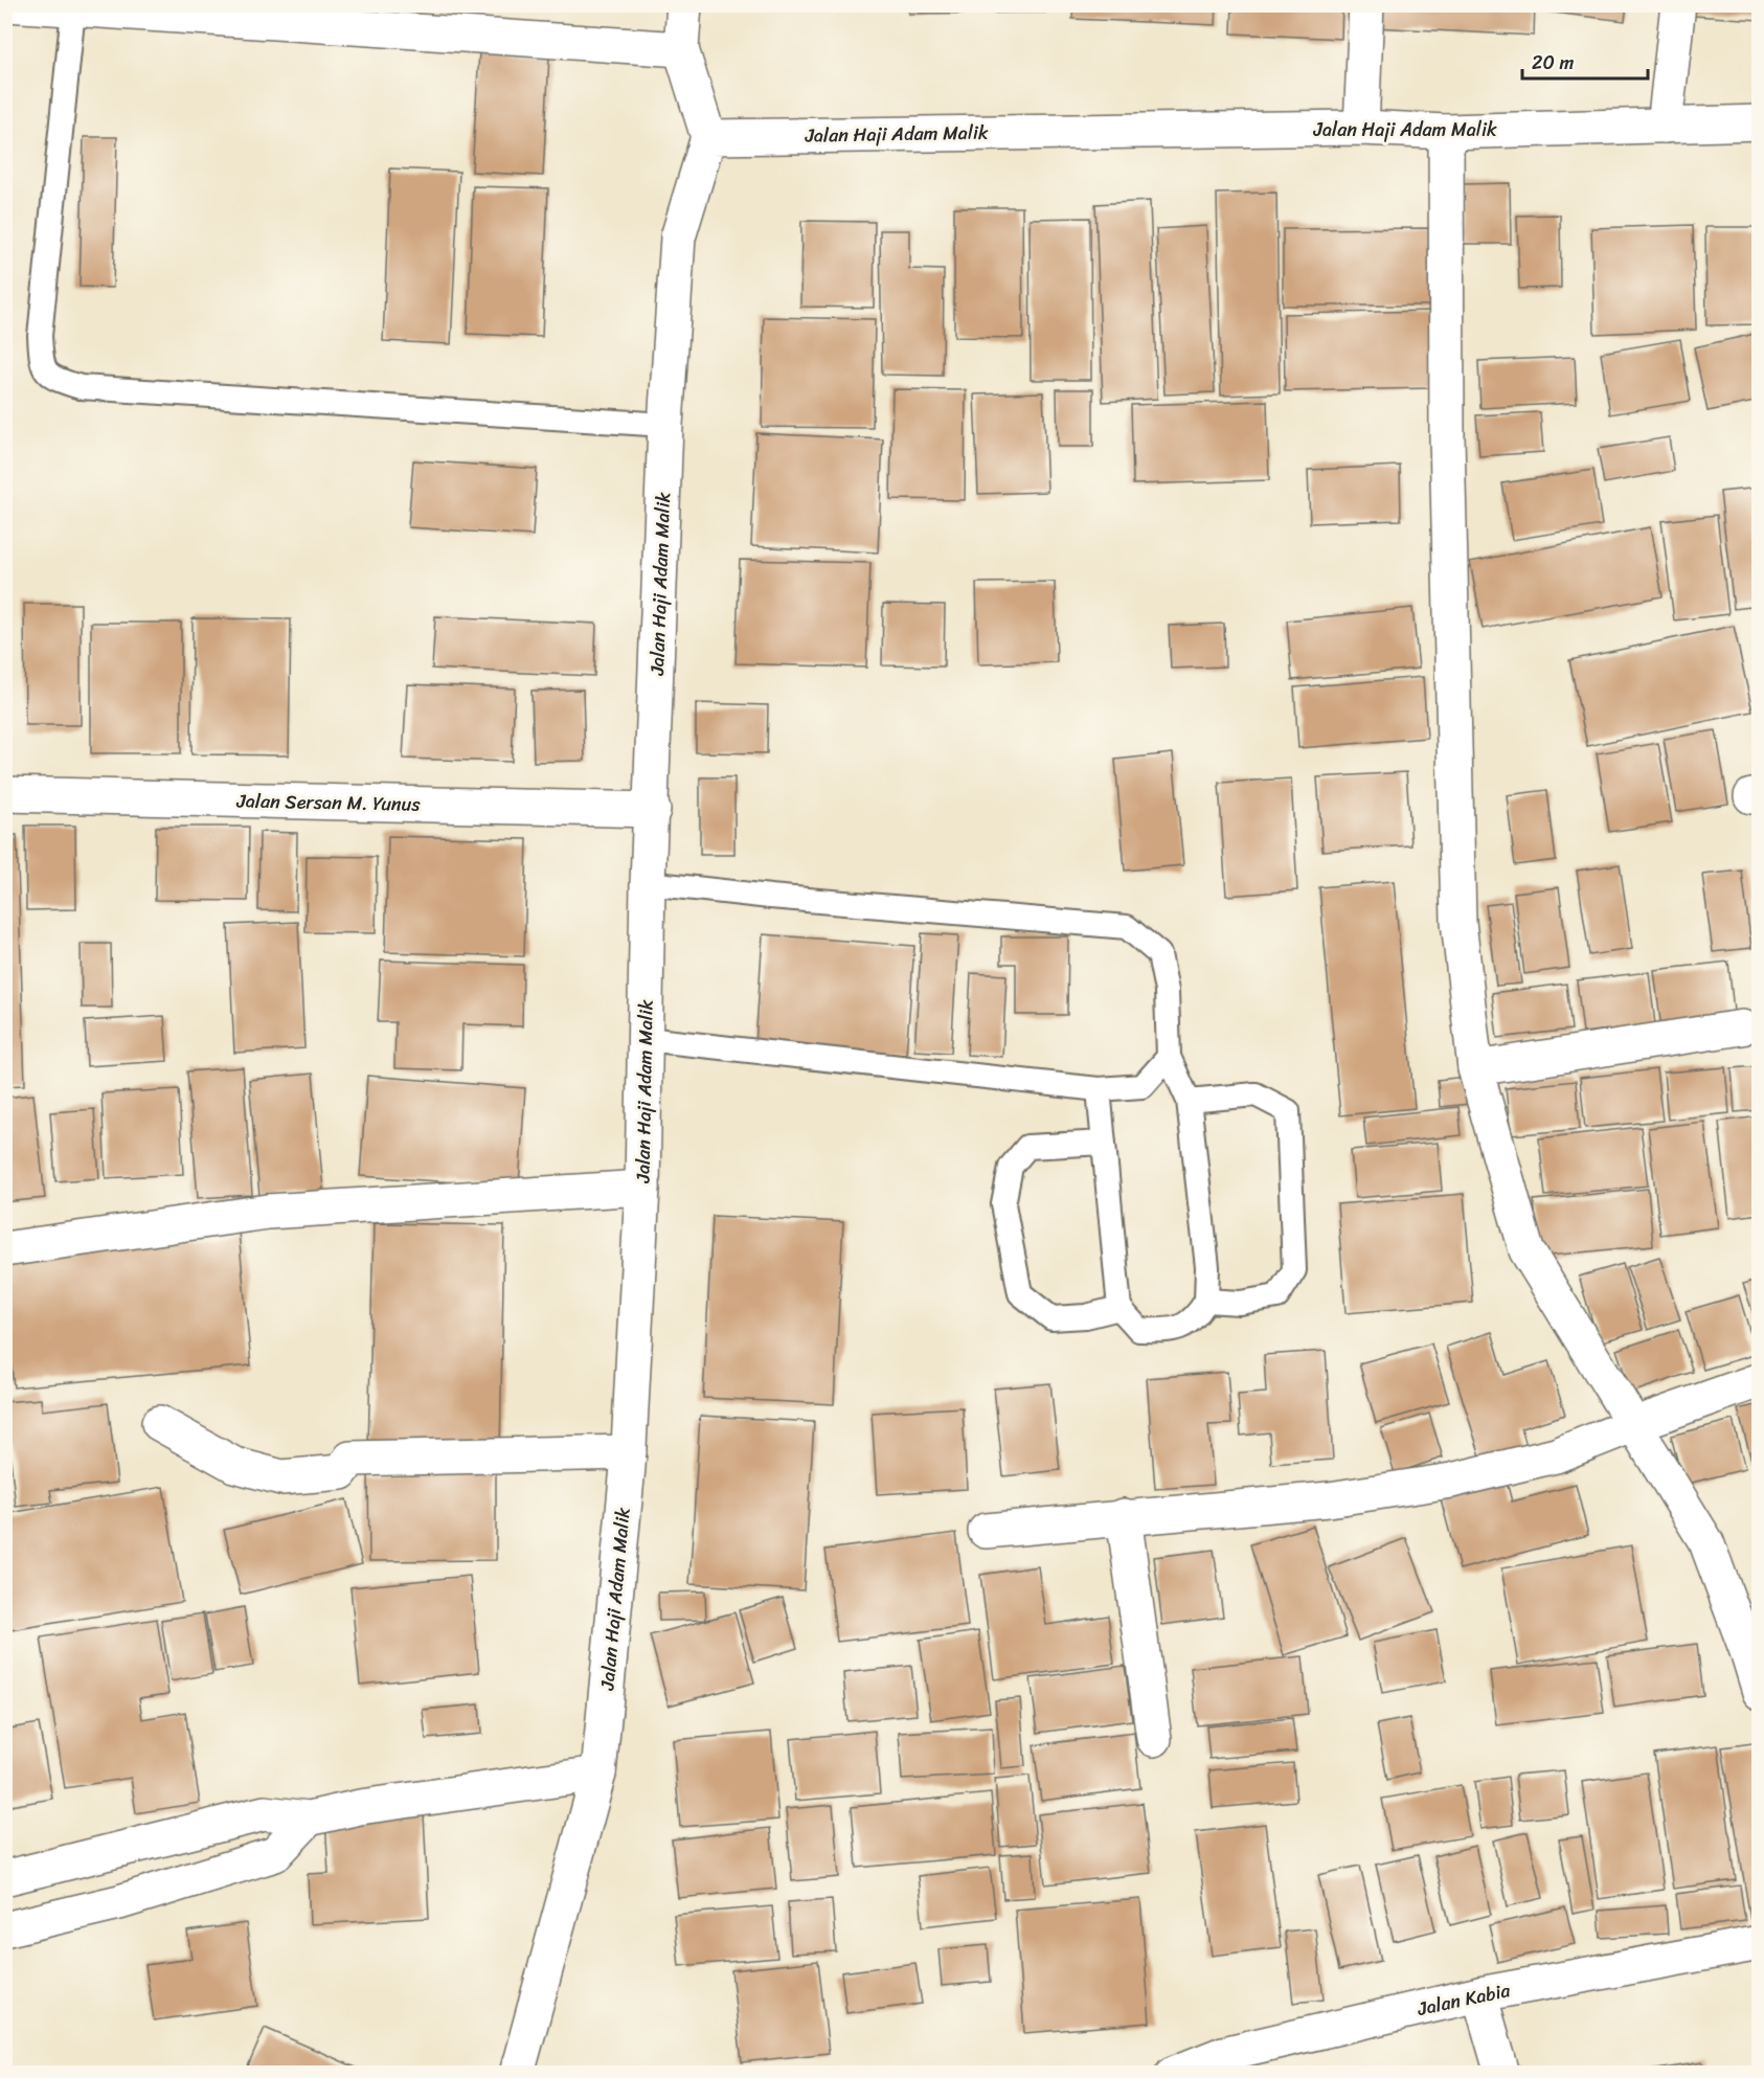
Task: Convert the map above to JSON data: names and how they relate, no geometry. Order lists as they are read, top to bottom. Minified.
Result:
{"streets":{"street":["Jalan Haji Adam Malik","Jalan Sersan M. Yunus","Jalan Kabia"]},"crossings":[["Jalan Haji Adam Malik","Jalan Sersan M. Yunus"]],"scale_bar":"20 m"}
